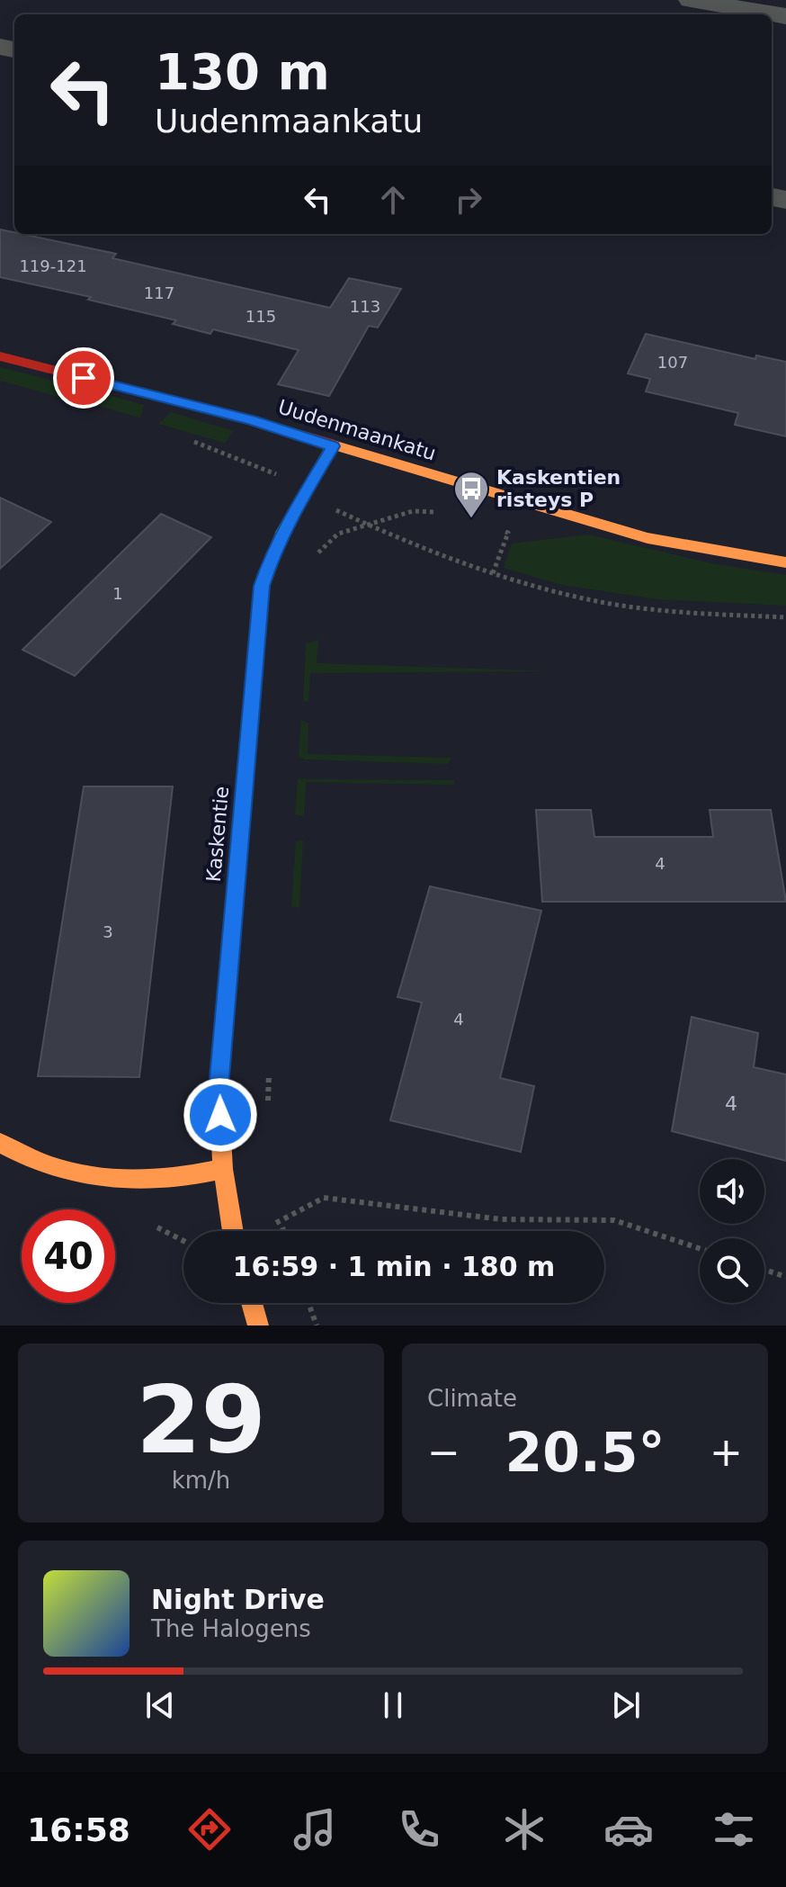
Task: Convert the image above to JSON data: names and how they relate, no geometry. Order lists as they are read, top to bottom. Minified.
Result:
{"streets":{"street":["Uudenmaankatu","Kaskentie"]},"crossings":[["Uudenmaankatu","Kaskentie"]],"places":{"bus stop":["Kaskentien risteys P"]},"house_numbers":["119-121","117","113","115","107","1","4","3","4","4"],"page":{"turn":["130 m","Uudenmaankatu"],"limit":"40","trip":"16:59 · 1 min · 180 m","tile":[["29","km/h"],"Climate"],"heat":["−","20.5°","+"],"song":["Night Drive","The Halogens"],"tabs":"16:58"}}
